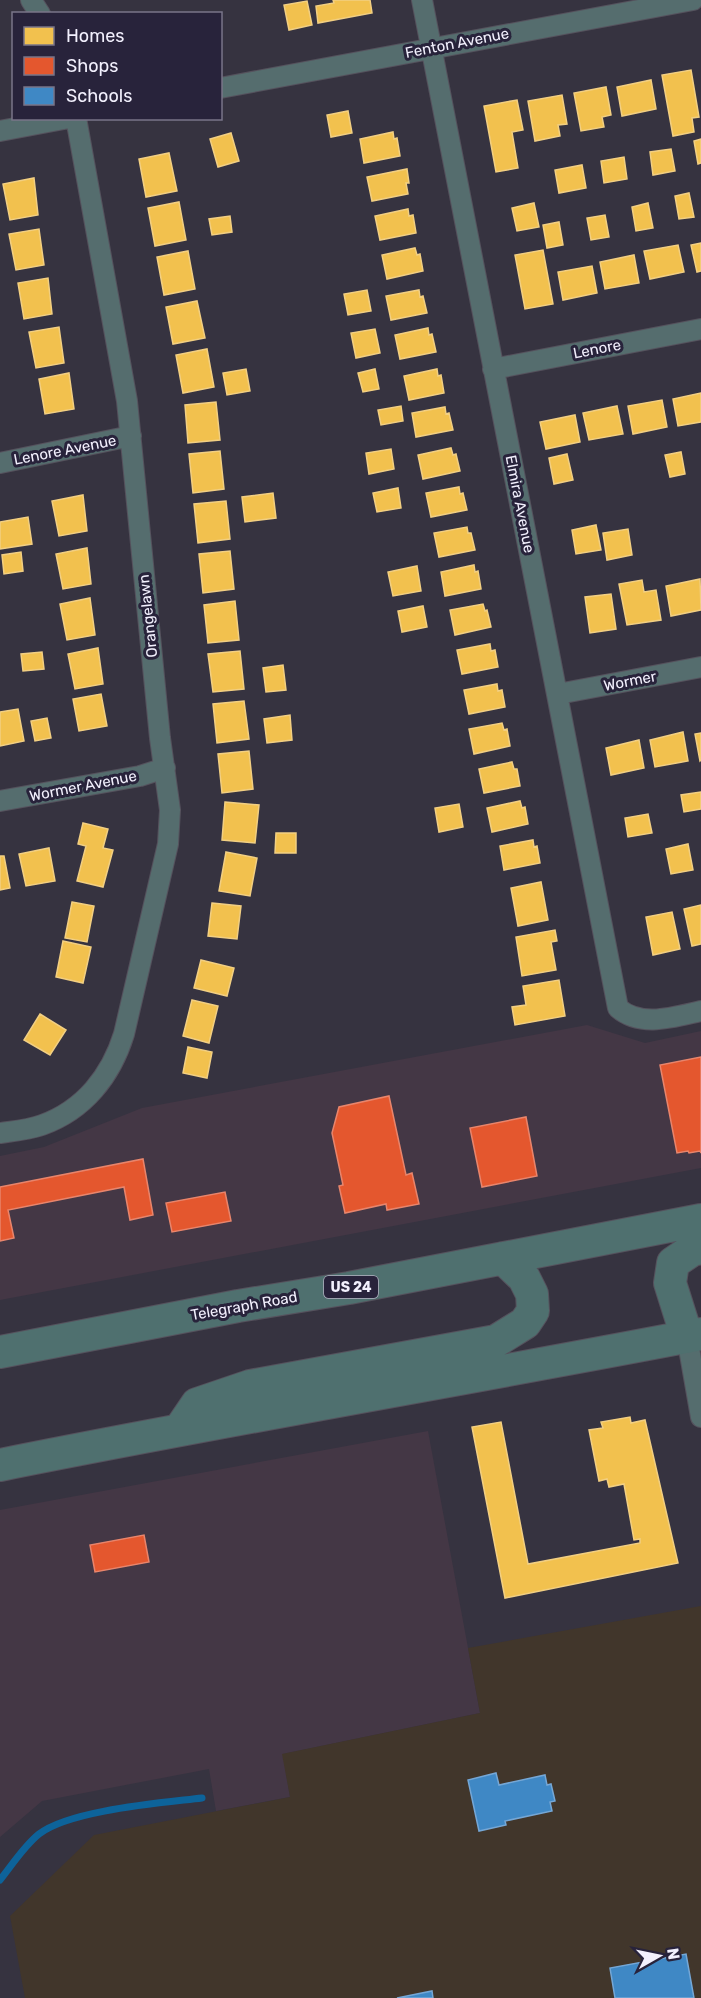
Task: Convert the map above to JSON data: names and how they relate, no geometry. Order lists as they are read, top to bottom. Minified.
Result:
{"streets":{"main road":["US 24","Telegraph Road"],"street":["Fenton Avenue","Lenore","Lenore Avenue","Elmira Avenue","Orangelawn","Wormer","Wormer Avenue"]},"crossings":[["Fenton Avenue","Elmira Avenue"],["Lenore","Elmira Avenue"],["Lenore Avenue","Orangelawn"],["Elmira Avenue","Wormer"],["Orangelawn","Wormer Avenue"]],"legend":["Homes","Shops","Schools"],"north":"right"}
